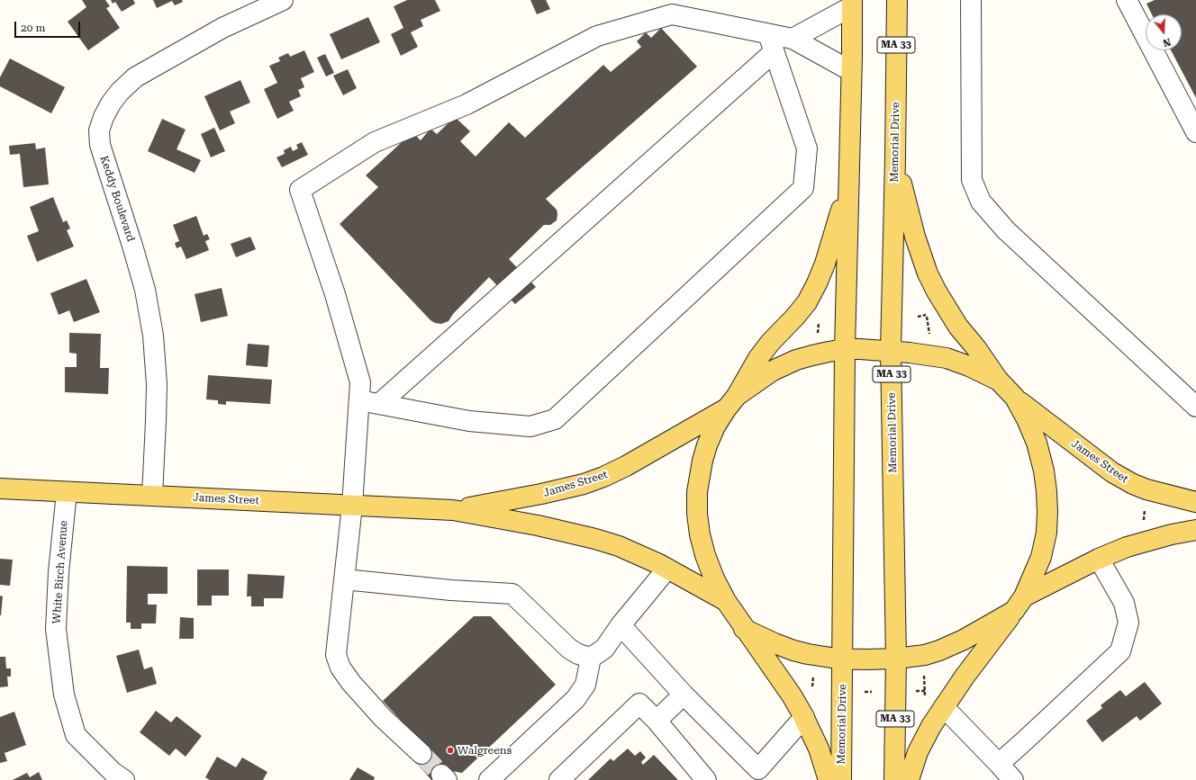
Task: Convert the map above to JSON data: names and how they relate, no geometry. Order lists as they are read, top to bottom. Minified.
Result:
{"streets":{"main road":["MA 33","Memorial Drive","James Street"],"street":["Keddy Boulevard","White Birch Avenue"]},"crossings":[["Memorial Drive","James Street"],["Keddy Boulevard","James Street"],["James Street","White Birch Avenue"]],"places":["Walgreens"],"scale_bar":"20 m","north":"bottom"}
